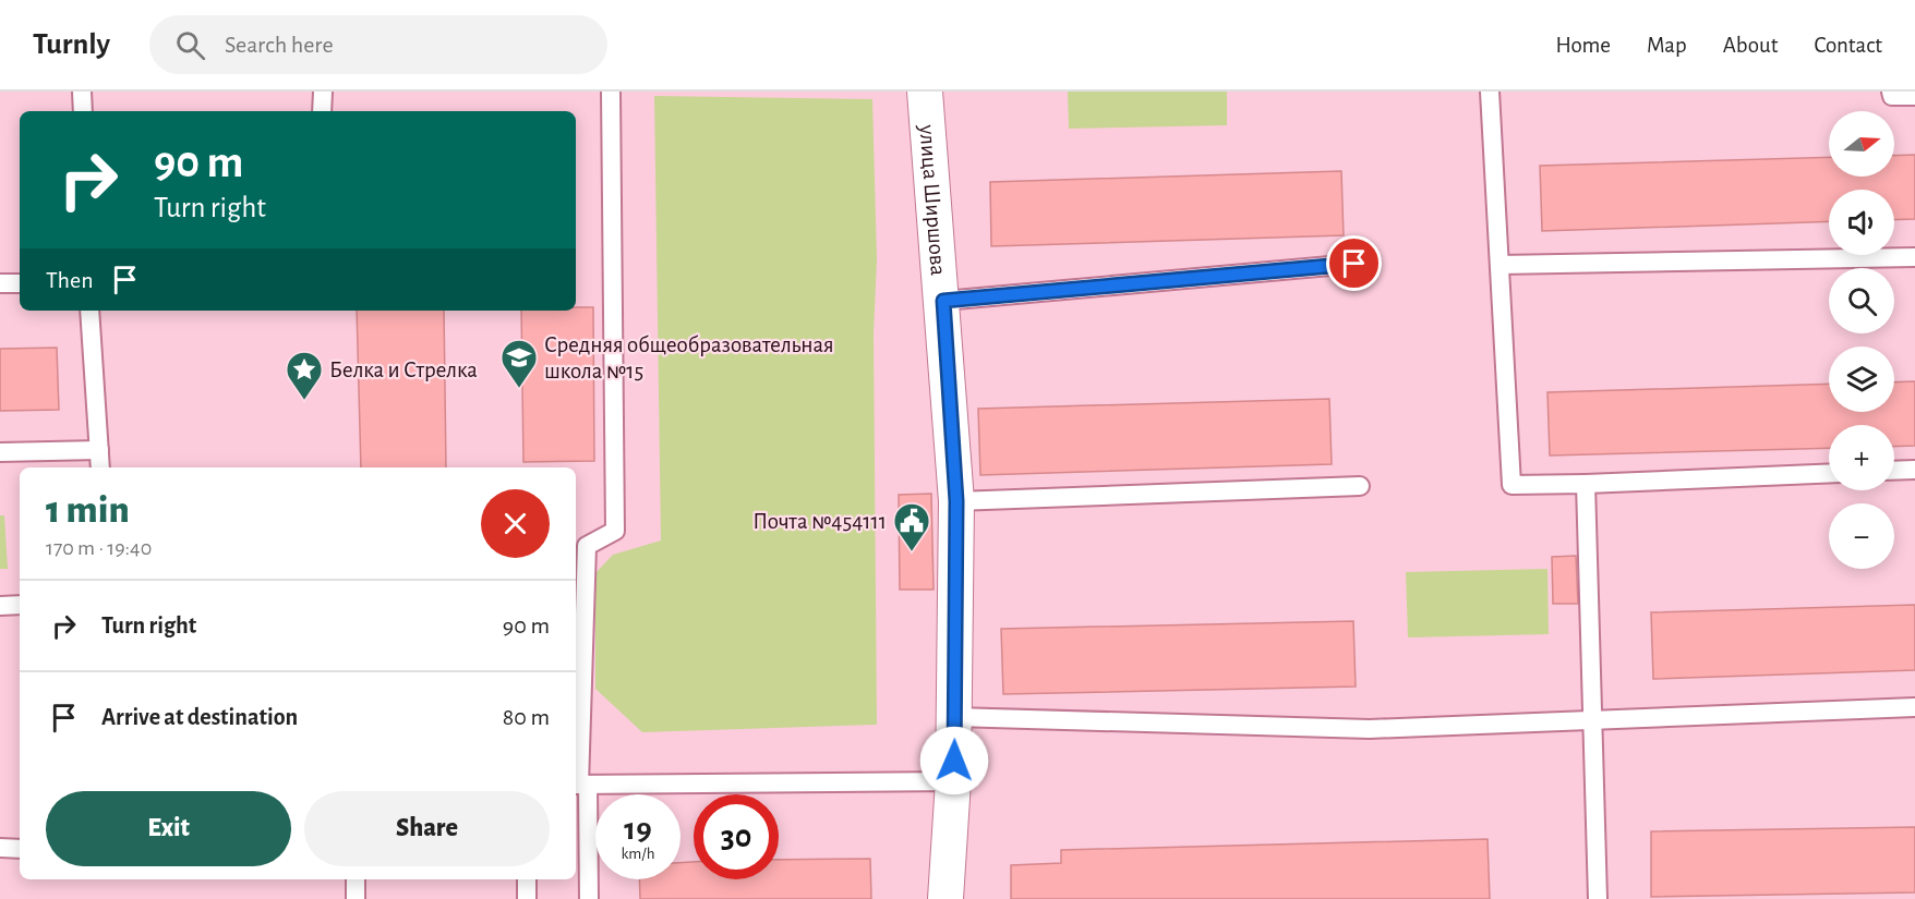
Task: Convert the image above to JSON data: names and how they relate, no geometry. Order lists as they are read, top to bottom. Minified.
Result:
{"streets":{"street":["улица Ширшова"]},"places":{"school or university":["Средняя общеобразовательная школа №15"],"place":["Белка и Стрелка"],"public building":["Почта №454111"]},"north":"right","page":{"header":"Turnly","search":"Search here","nav":["Home","Map","About","Contact"],"map_buttons":["+","−"],"turn":["90 m","Turn right"],"then":"Then","heading":["1 min","170 m · 19:40"],"list":[{"name":"Turn right","value":"90 m"},{"name":"Arrive at destination","value":"80 m"}],"buttons":["Exit","Share"],"speed":"19 km/h","limit":"30"}}
